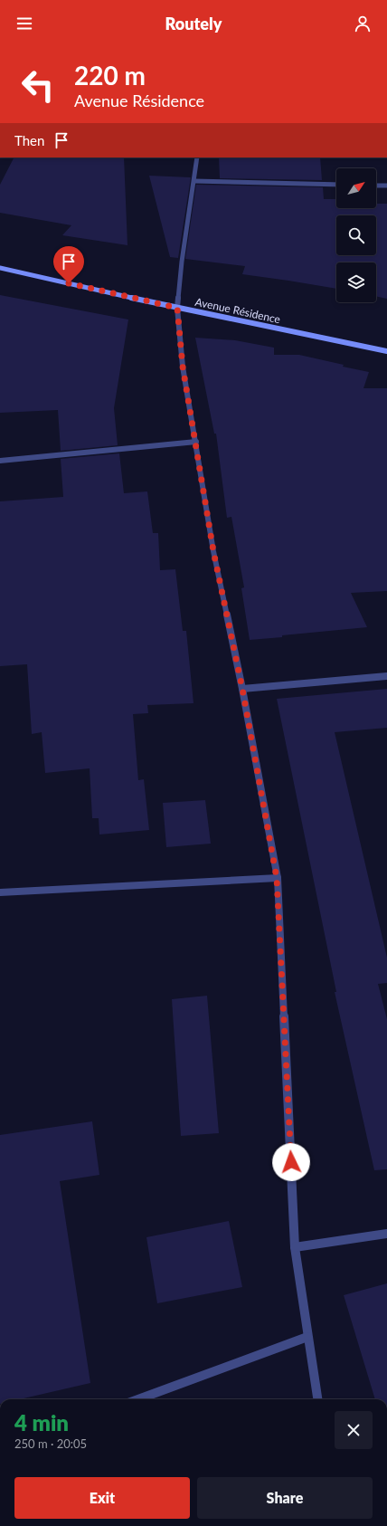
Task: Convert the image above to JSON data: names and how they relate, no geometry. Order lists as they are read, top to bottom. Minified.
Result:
{"streets":{"main road":["Avenue Résidence"]},"north":"top right","page":{"header":"Routely","turn":["220 m","Avenue Résidence"],"then":"Then","heading":["4 min","250 m · 20:05"],"buttons":["Exit","Share"]}}
